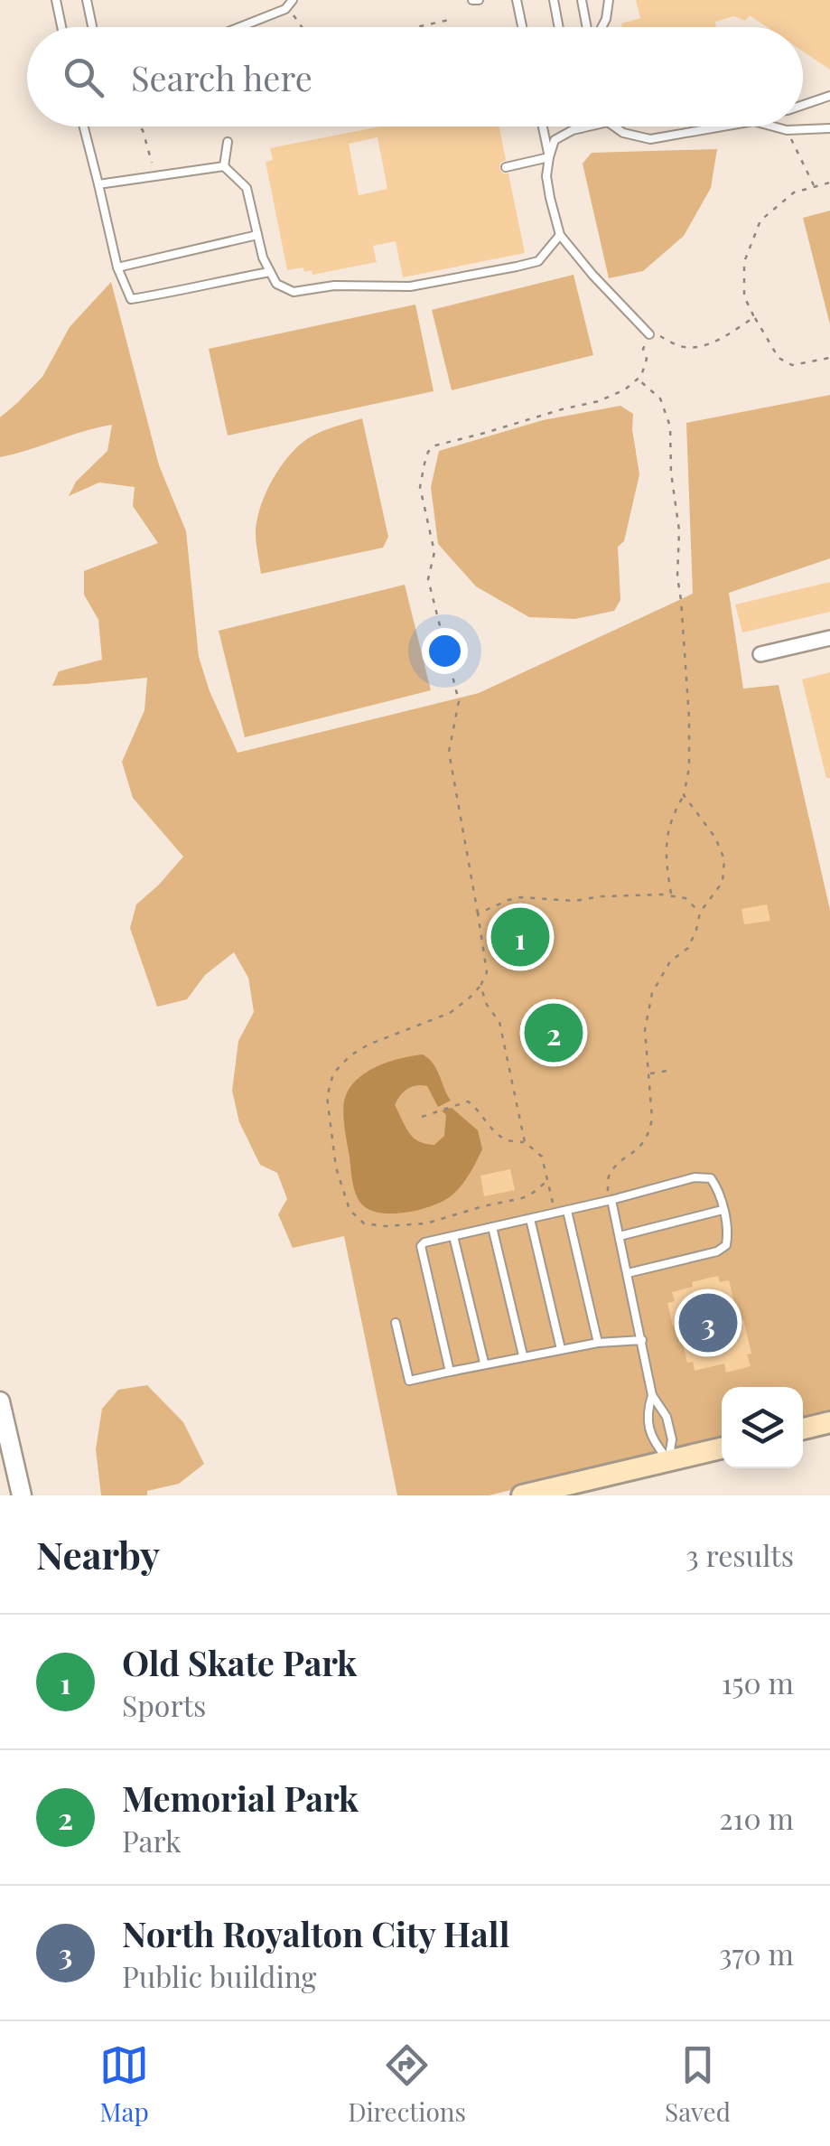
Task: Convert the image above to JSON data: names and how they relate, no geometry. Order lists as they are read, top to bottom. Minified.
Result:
{"page":{"search":"Search here","pins":["1","2","3"],"heading":["Nearby","3 results"],"list":[{"mark":"1","name":"Old Skate Park","note":"Sports","value":"150 m"},{"mark":"2","name":"Memorial Park","note":"Park","value":"210 m"},{"mark":"3","name":"North Royalton City Hall","note":"Public building","value":"370 m"}],"nav":["Map","Directions","Saved"]}}
